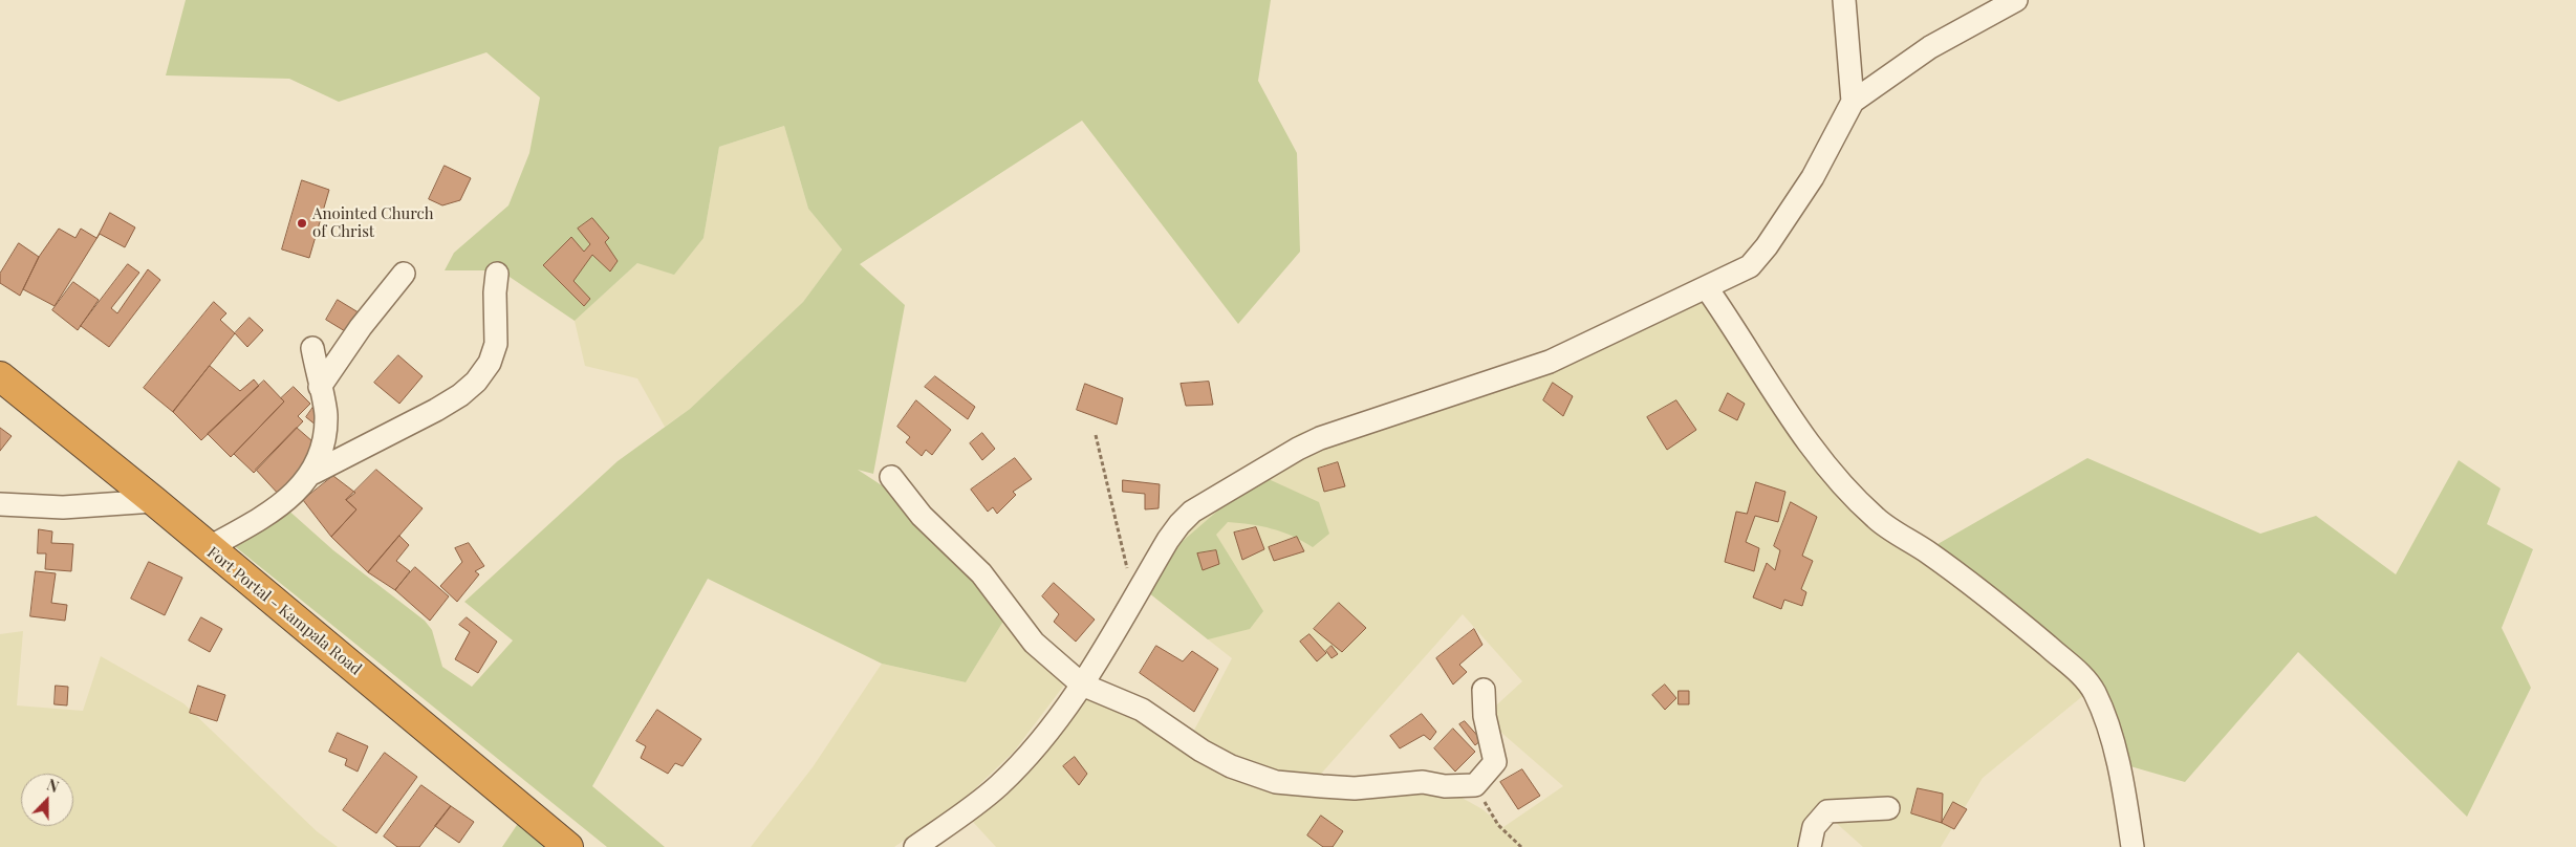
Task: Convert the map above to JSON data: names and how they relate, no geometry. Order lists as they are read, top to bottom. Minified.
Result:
{"streets":{"highway":["Fort Portal - Kampala Road"]},"places":["Anointed Church of Christ"],"north":"top"}
